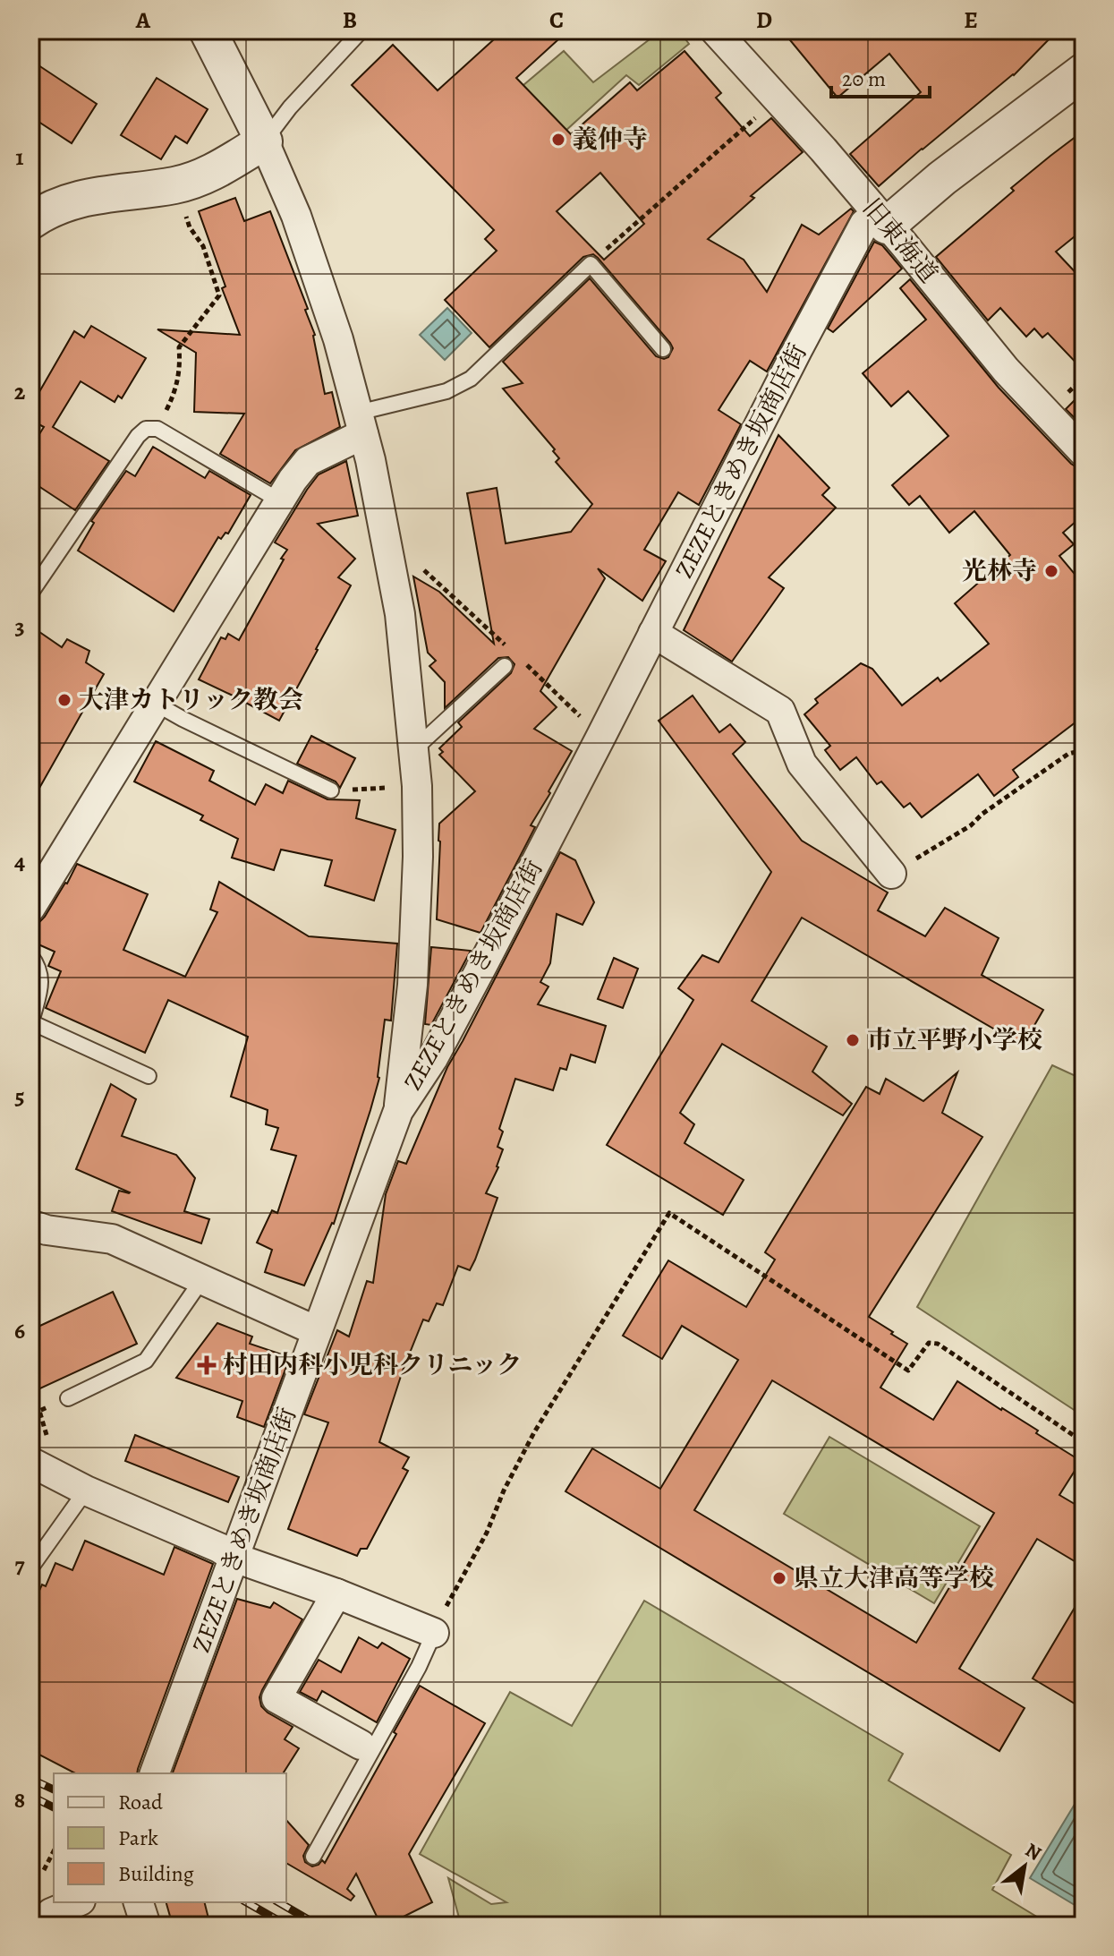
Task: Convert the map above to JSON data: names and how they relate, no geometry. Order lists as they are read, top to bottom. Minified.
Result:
{"streets":{"street":["旧東海道","ZEZEときめき坂商店街"]},"crossings":[["旧東海道","ZEZEときめき坂商店街"]],"places":{"other":["義仲寺","光林寺","大津カトリック教会","市立平野小学校","県立大津高等学校"],"health":["村田内科小児科クリニック"]},"legend":["Road","Park","Building"],"scale_bar":"20 m","north":"top right","grid":{"columns":["A","B","C","D","E"],"rows":["1","2","3","4","5","6","7","8"]}}
